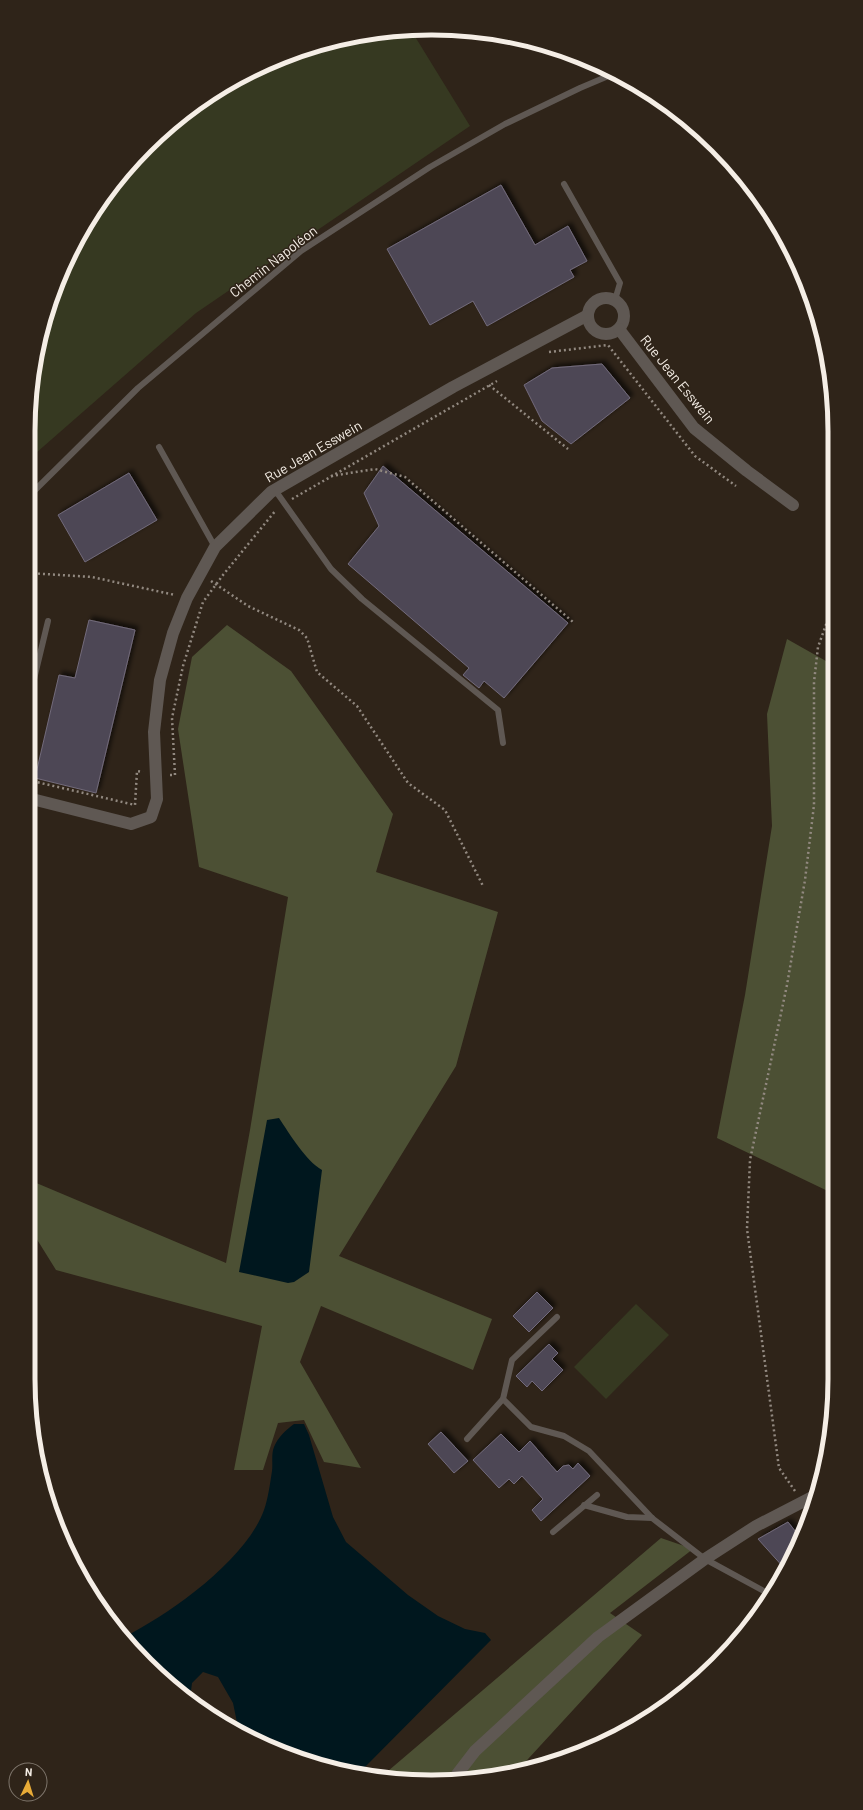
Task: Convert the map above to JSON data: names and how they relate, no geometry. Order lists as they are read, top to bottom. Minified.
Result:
{"streets":{"street":["Rue Jean Esswein"],"lane":["Chemin Napoléon"]},"north":"top"}
